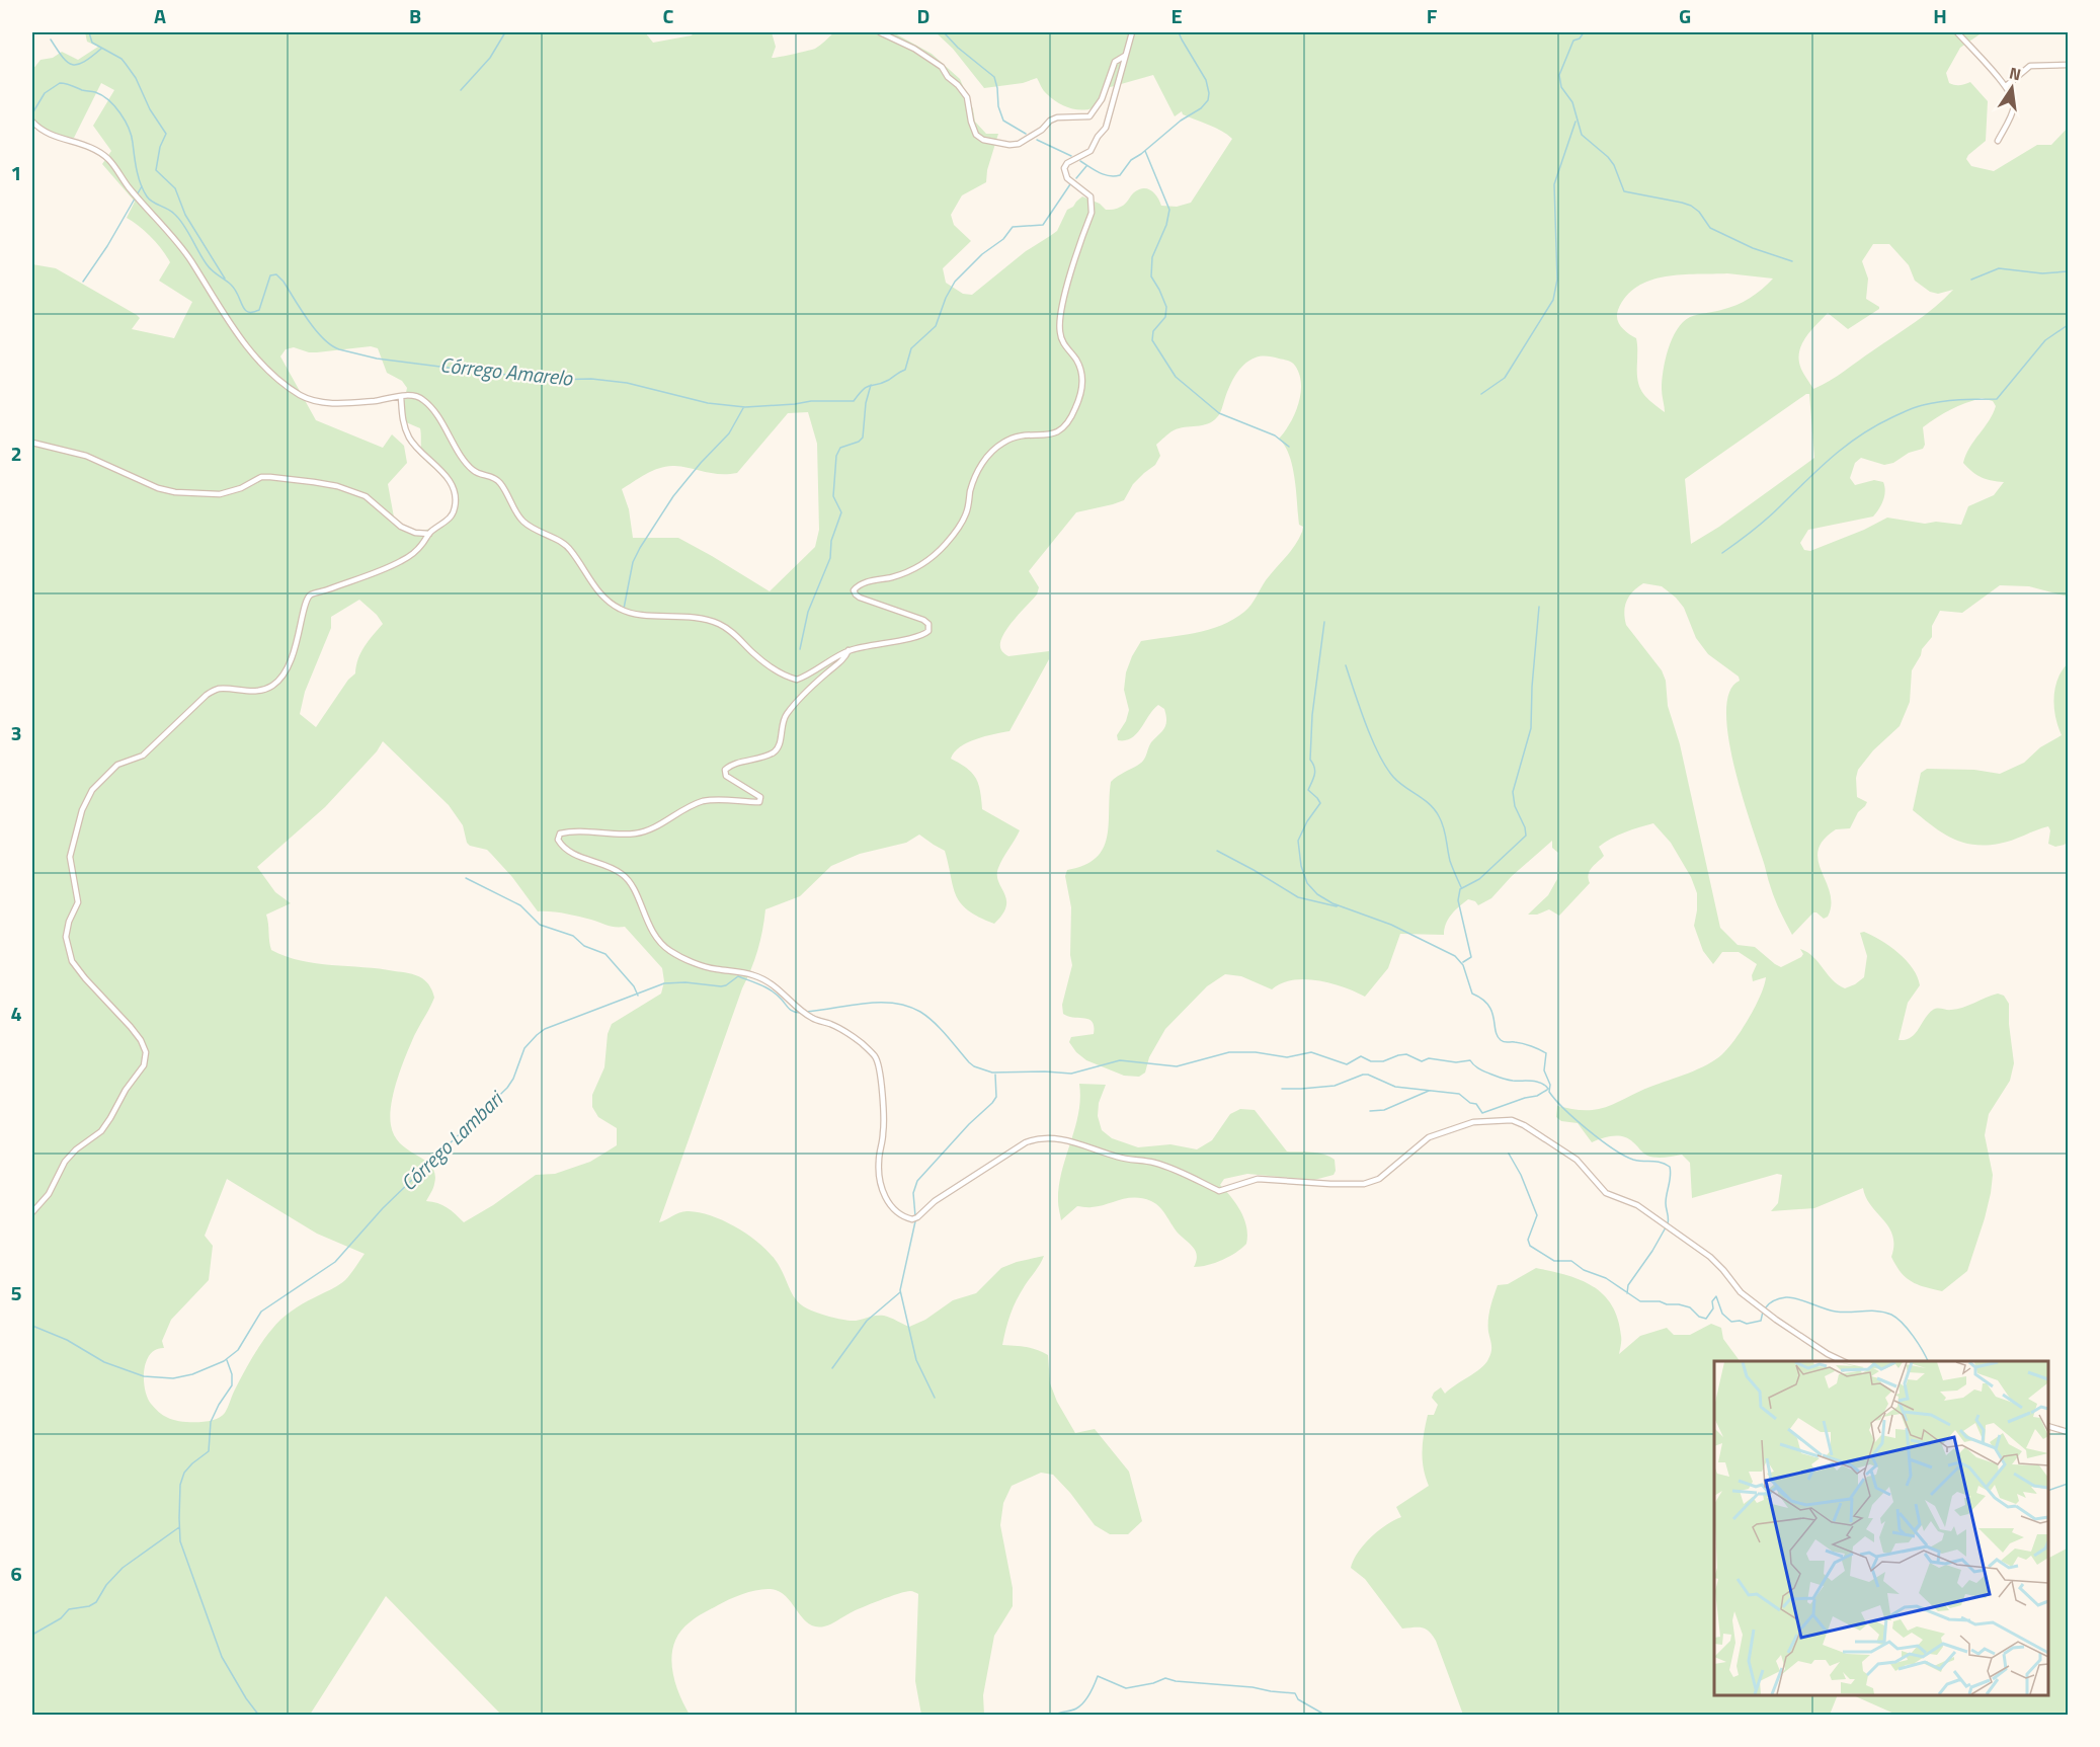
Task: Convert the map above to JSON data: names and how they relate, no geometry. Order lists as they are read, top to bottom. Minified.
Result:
{"water":["Córrego Amarelo","Córrego Lambari"],"north":"top","grid":{"columns":["A","B","C","D","E","F","G","H"],"rows":["1","2","3","4","5","6"]}}
